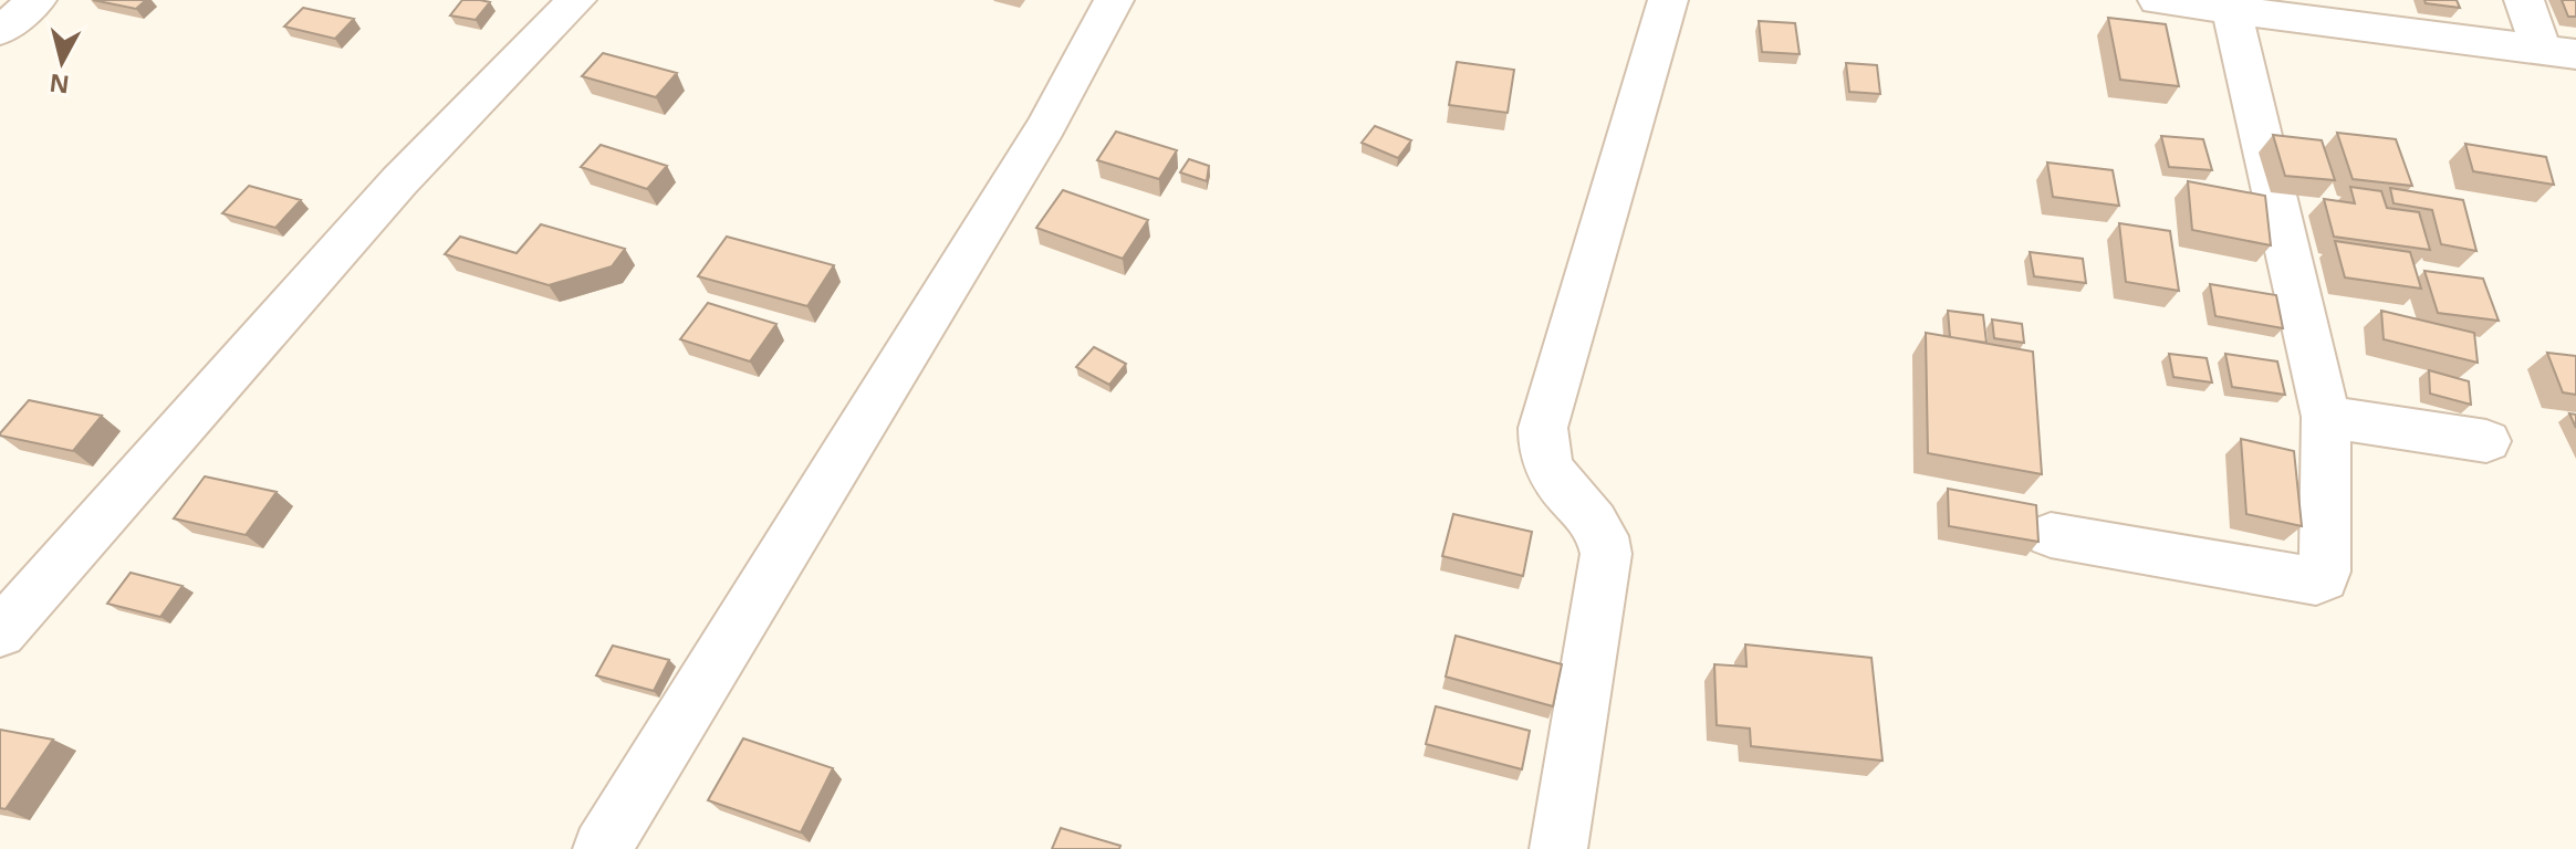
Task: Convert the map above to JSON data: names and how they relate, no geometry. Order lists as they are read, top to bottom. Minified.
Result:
{"north":"bottom"}
